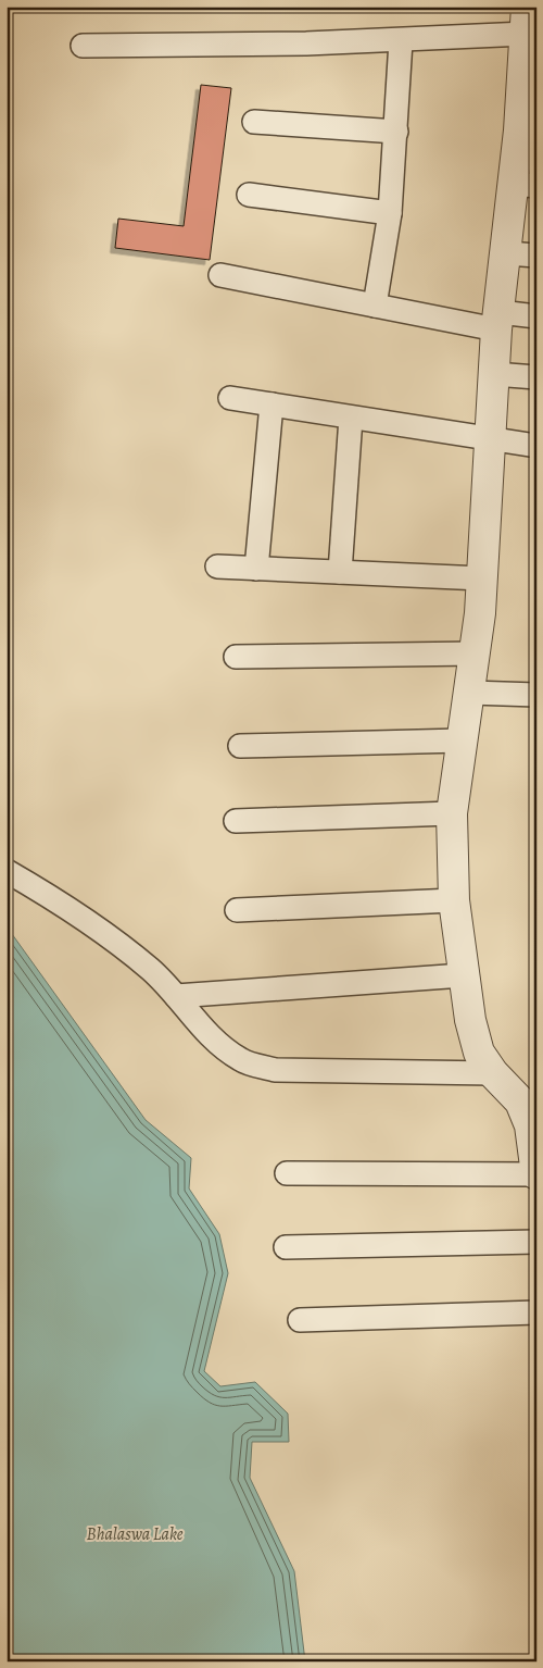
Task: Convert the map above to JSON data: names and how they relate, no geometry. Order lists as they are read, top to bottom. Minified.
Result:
{"water":["Bhalaswa Lake"]}
